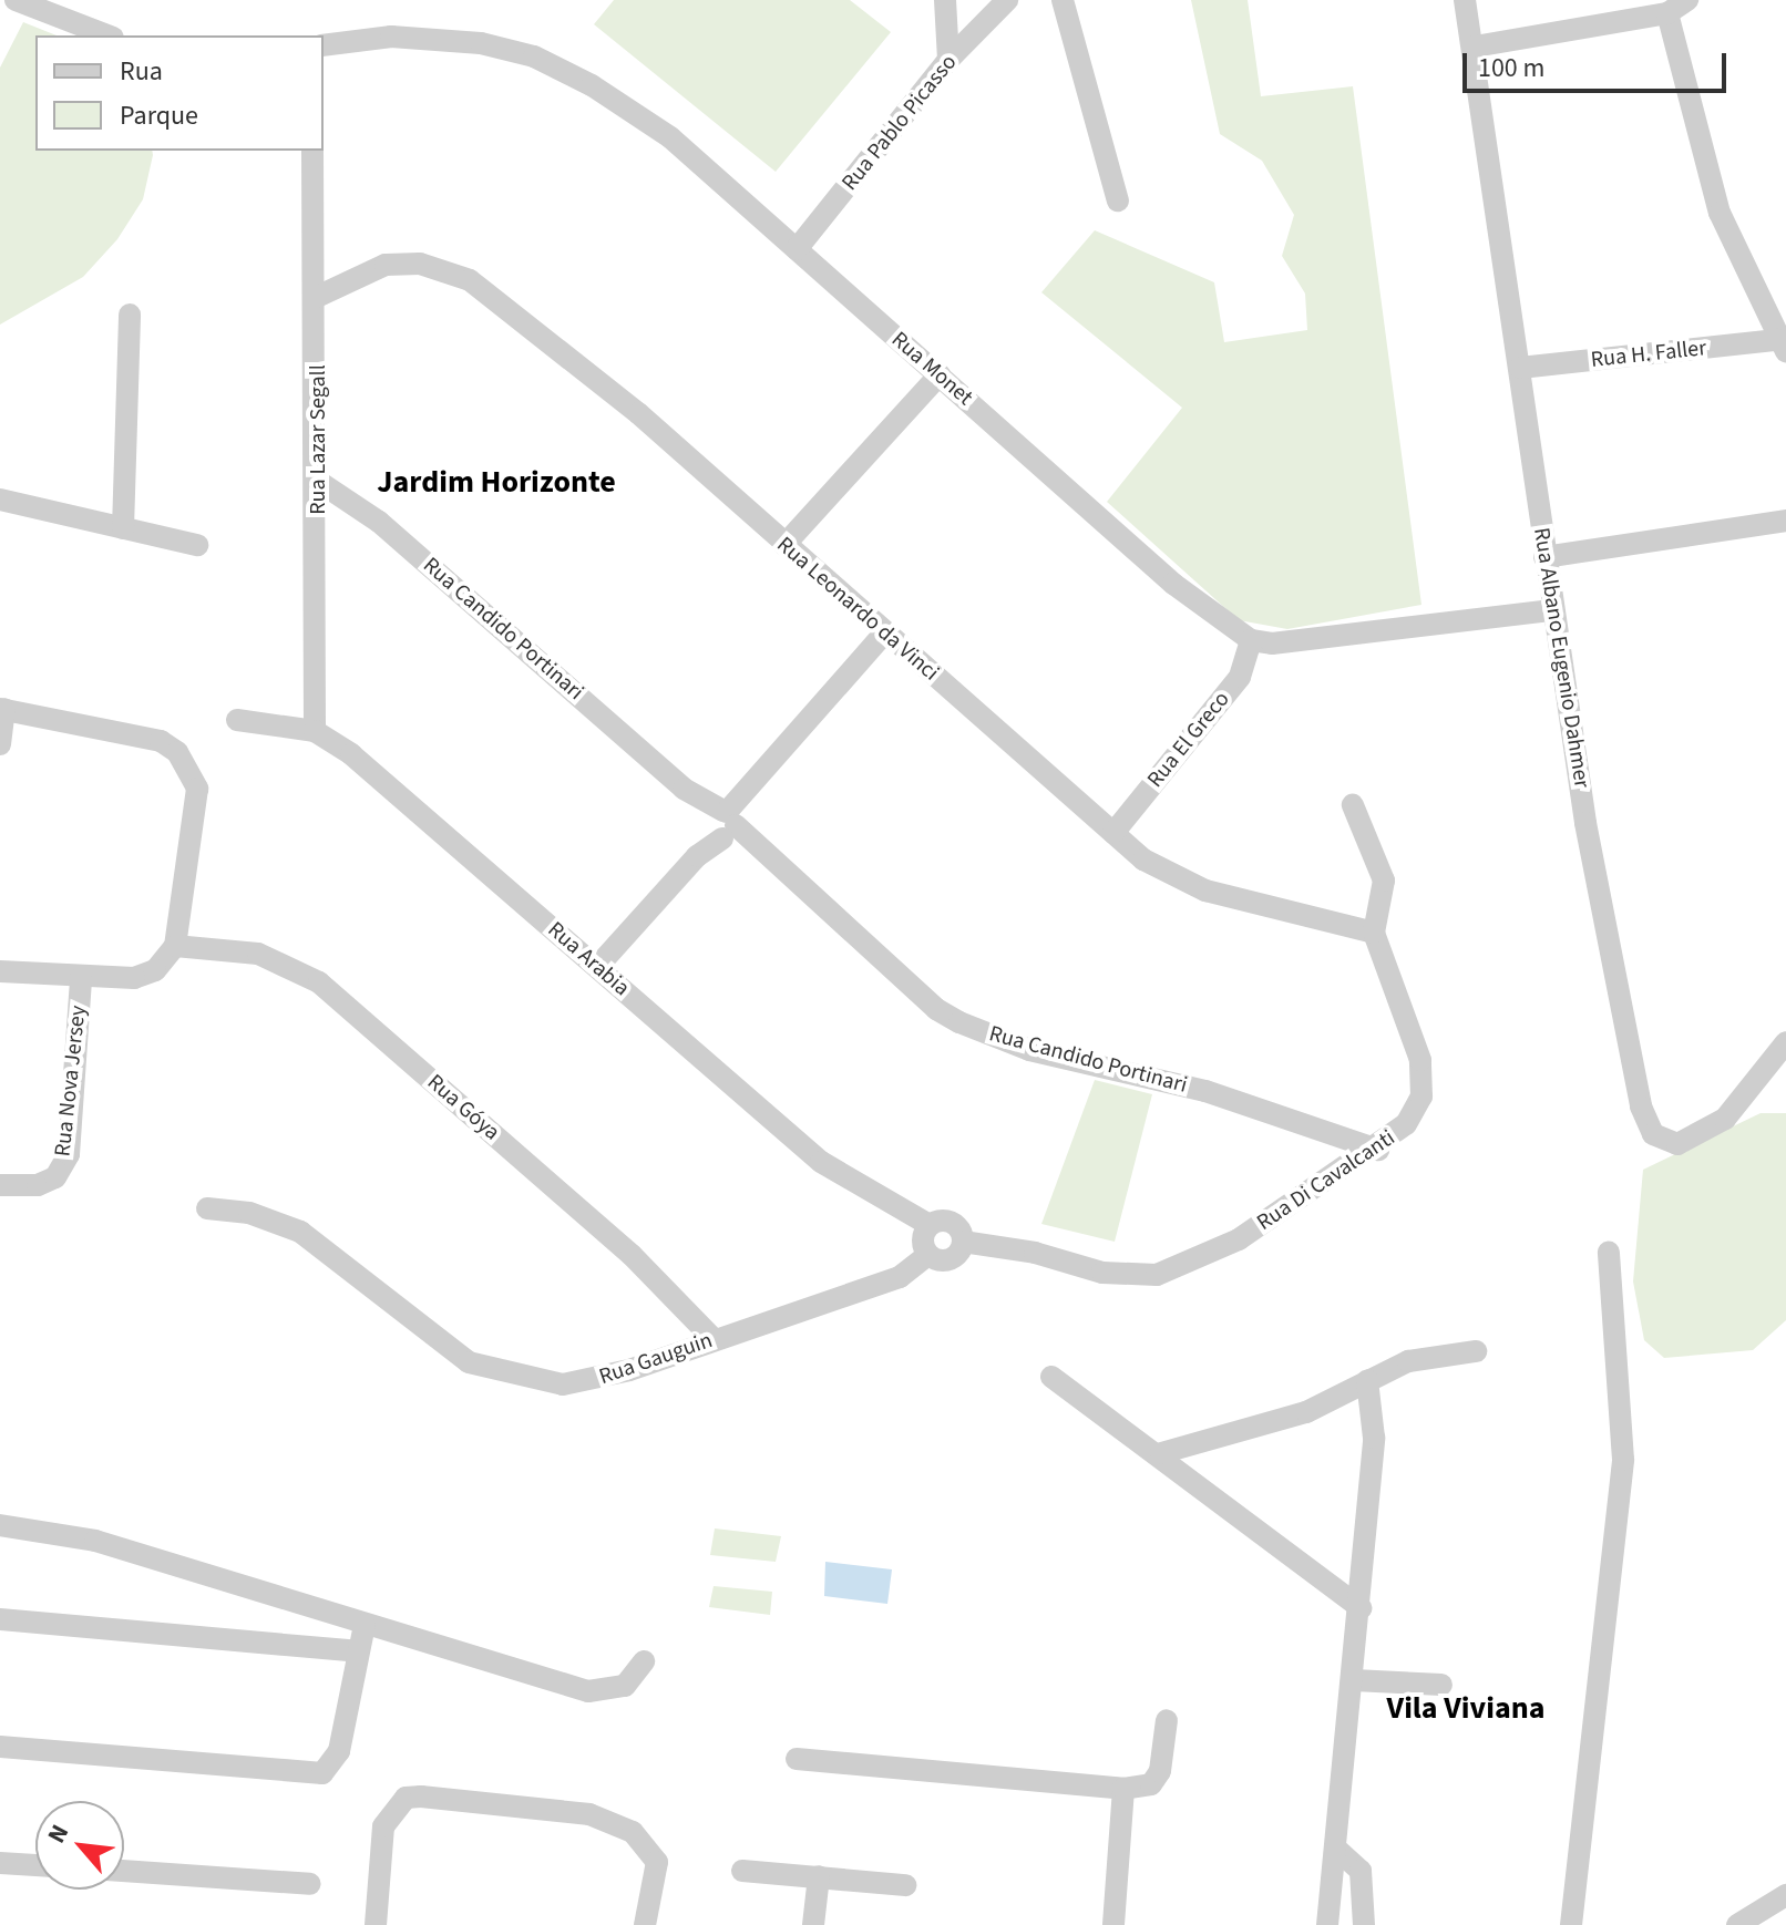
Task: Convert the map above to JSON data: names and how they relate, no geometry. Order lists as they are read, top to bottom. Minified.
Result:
{"streets":{"street":["Rua Pablo Picasso","Rua H. Faller","Rua Monet","Rua Lazar Segall","Rua Leonardo da Vinci","Rua Candido Portinari","Rua Albano Eugenio Dahmer","Rua El Greco","Rua Arabia","Rua Nova Jersey","Rua Góya","Rua Di Cavalcanti","Rua Gauguin"]},"crossings":[["Rua Pablo Picasso","Rua Monet"],["Rua H. Faller","Rua Albano Eugenio Dahmer"],["Rua Monet","Rua El Greco"],["Rua Lazar Segall","Rua Leonardo da Vinci"],["Rua Lazar Segall","Rua Candido Portinari"],["Rua Lazar Segall","Rua Arabia"],["Rua Leonardo da Vinci","Rua El Greco"],["Rua Leonardo da Vinci","Rua Di Cavalcanti"],["Rua Candido Portinari","Rua Di Cavalcanti"],["Rua Arabia","Rua Di Cavalcanti"],["Rua Arabia","Rua Gauguin"],["Rua Góya","Rua Gauguin"]],"districts":["Jardim Horizonte","Vila Viviana"],"legend":["Rua","Parque"],"scale_bar":"100 m","north":"top left"}
